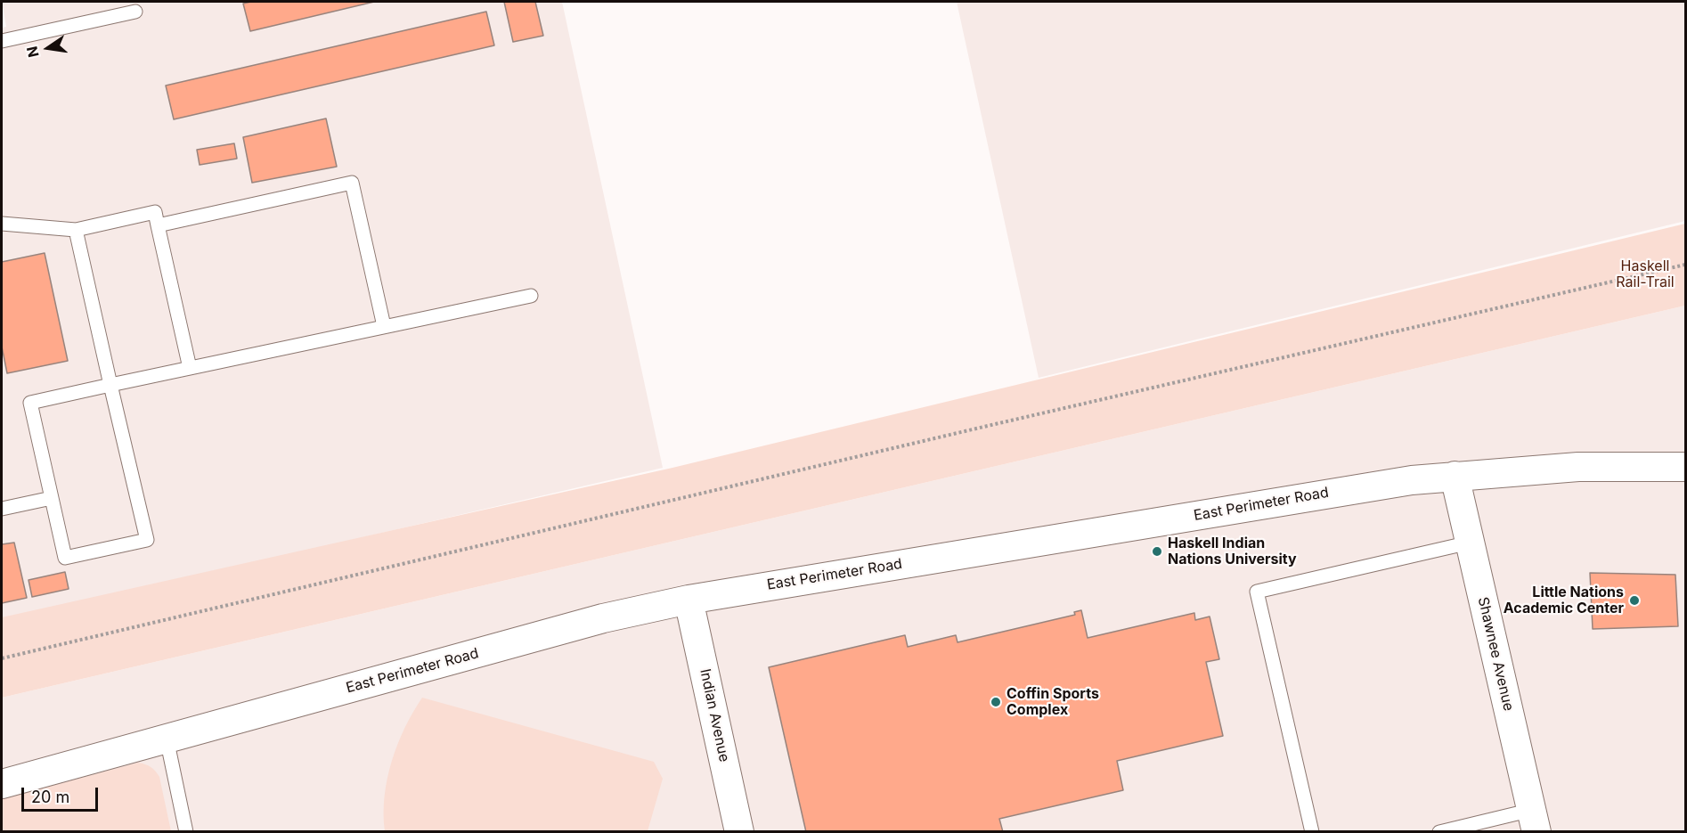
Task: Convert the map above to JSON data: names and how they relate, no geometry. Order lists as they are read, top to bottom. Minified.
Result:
{"streets":{"street":["East Perimeter Road","Shawnee Avenue","Indian Avenue"]},"crossings":[["East Perimeter Road","Shawnee Avenue"],["East Perimeter Road","Indian Avenue"]],"parks":["Haskell Rail-Trail"],"places":["Haskell Indian Nations University","Little Nations Academic Center","Coffin Sports Complex"],"scale_bar":"20 m","north":"left"}
